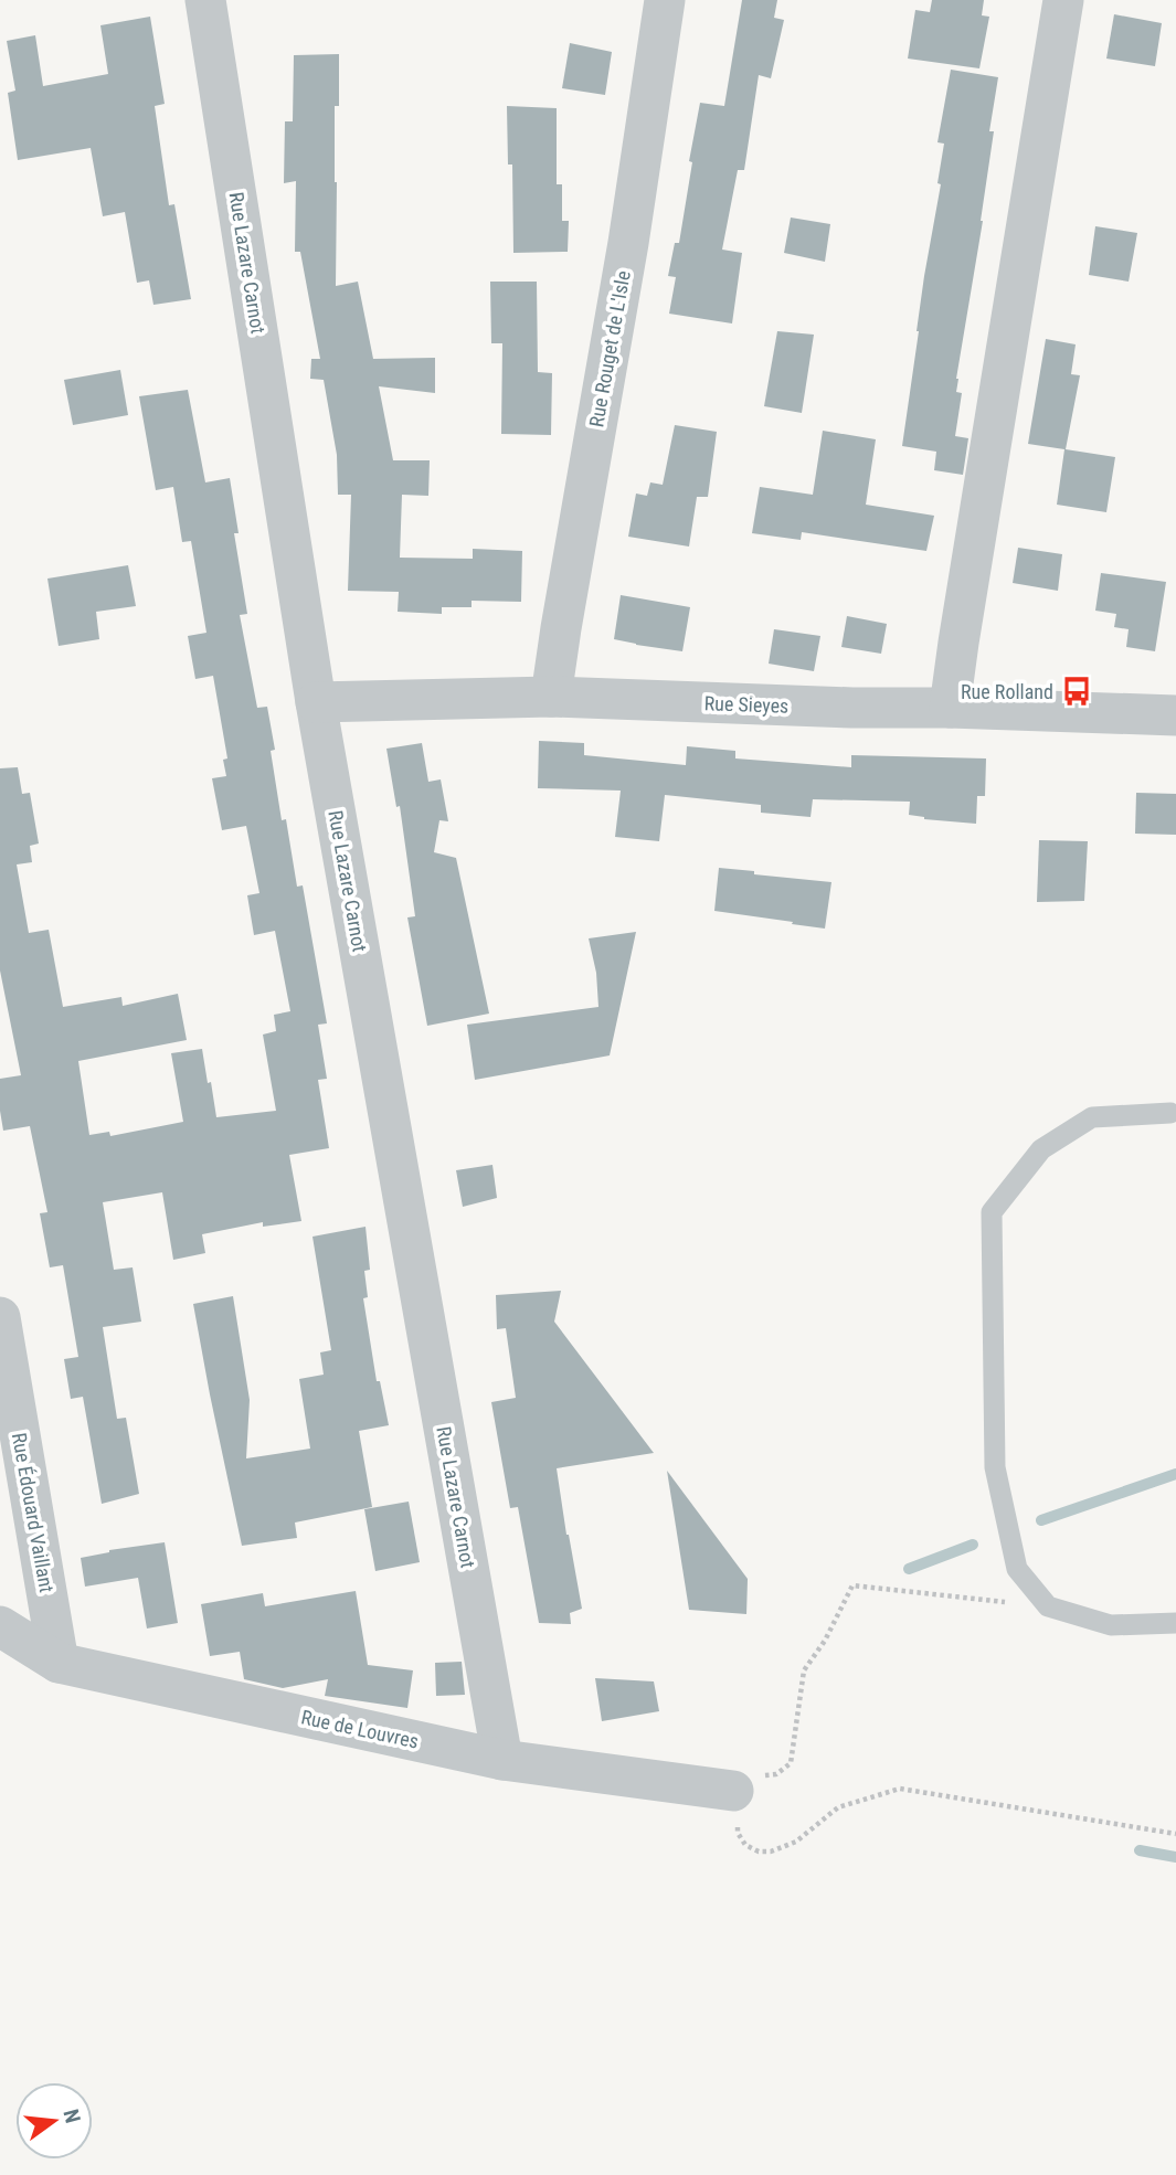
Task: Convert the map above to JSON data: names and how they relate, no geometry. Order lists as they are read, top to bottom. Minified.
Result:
{"streets":{"street":["Rue Lazare Carnot","Rue Rouget de L'Isle","Rue Sieyes","Rue Édouard Vaillant","Rue de Louvres"]},"crossings":[["Rue Lazare Carnot","Rue Sieyes"],["Rue Lazare Carnot","Rue de Louvres"],["Rue Rouget de L'Isle","Rue Sieyes"],["Rue Édouard Vaillant","Rue de Louvres"]],"places":{"bus stop":["Rue Rolland"]},"north":"right"}
